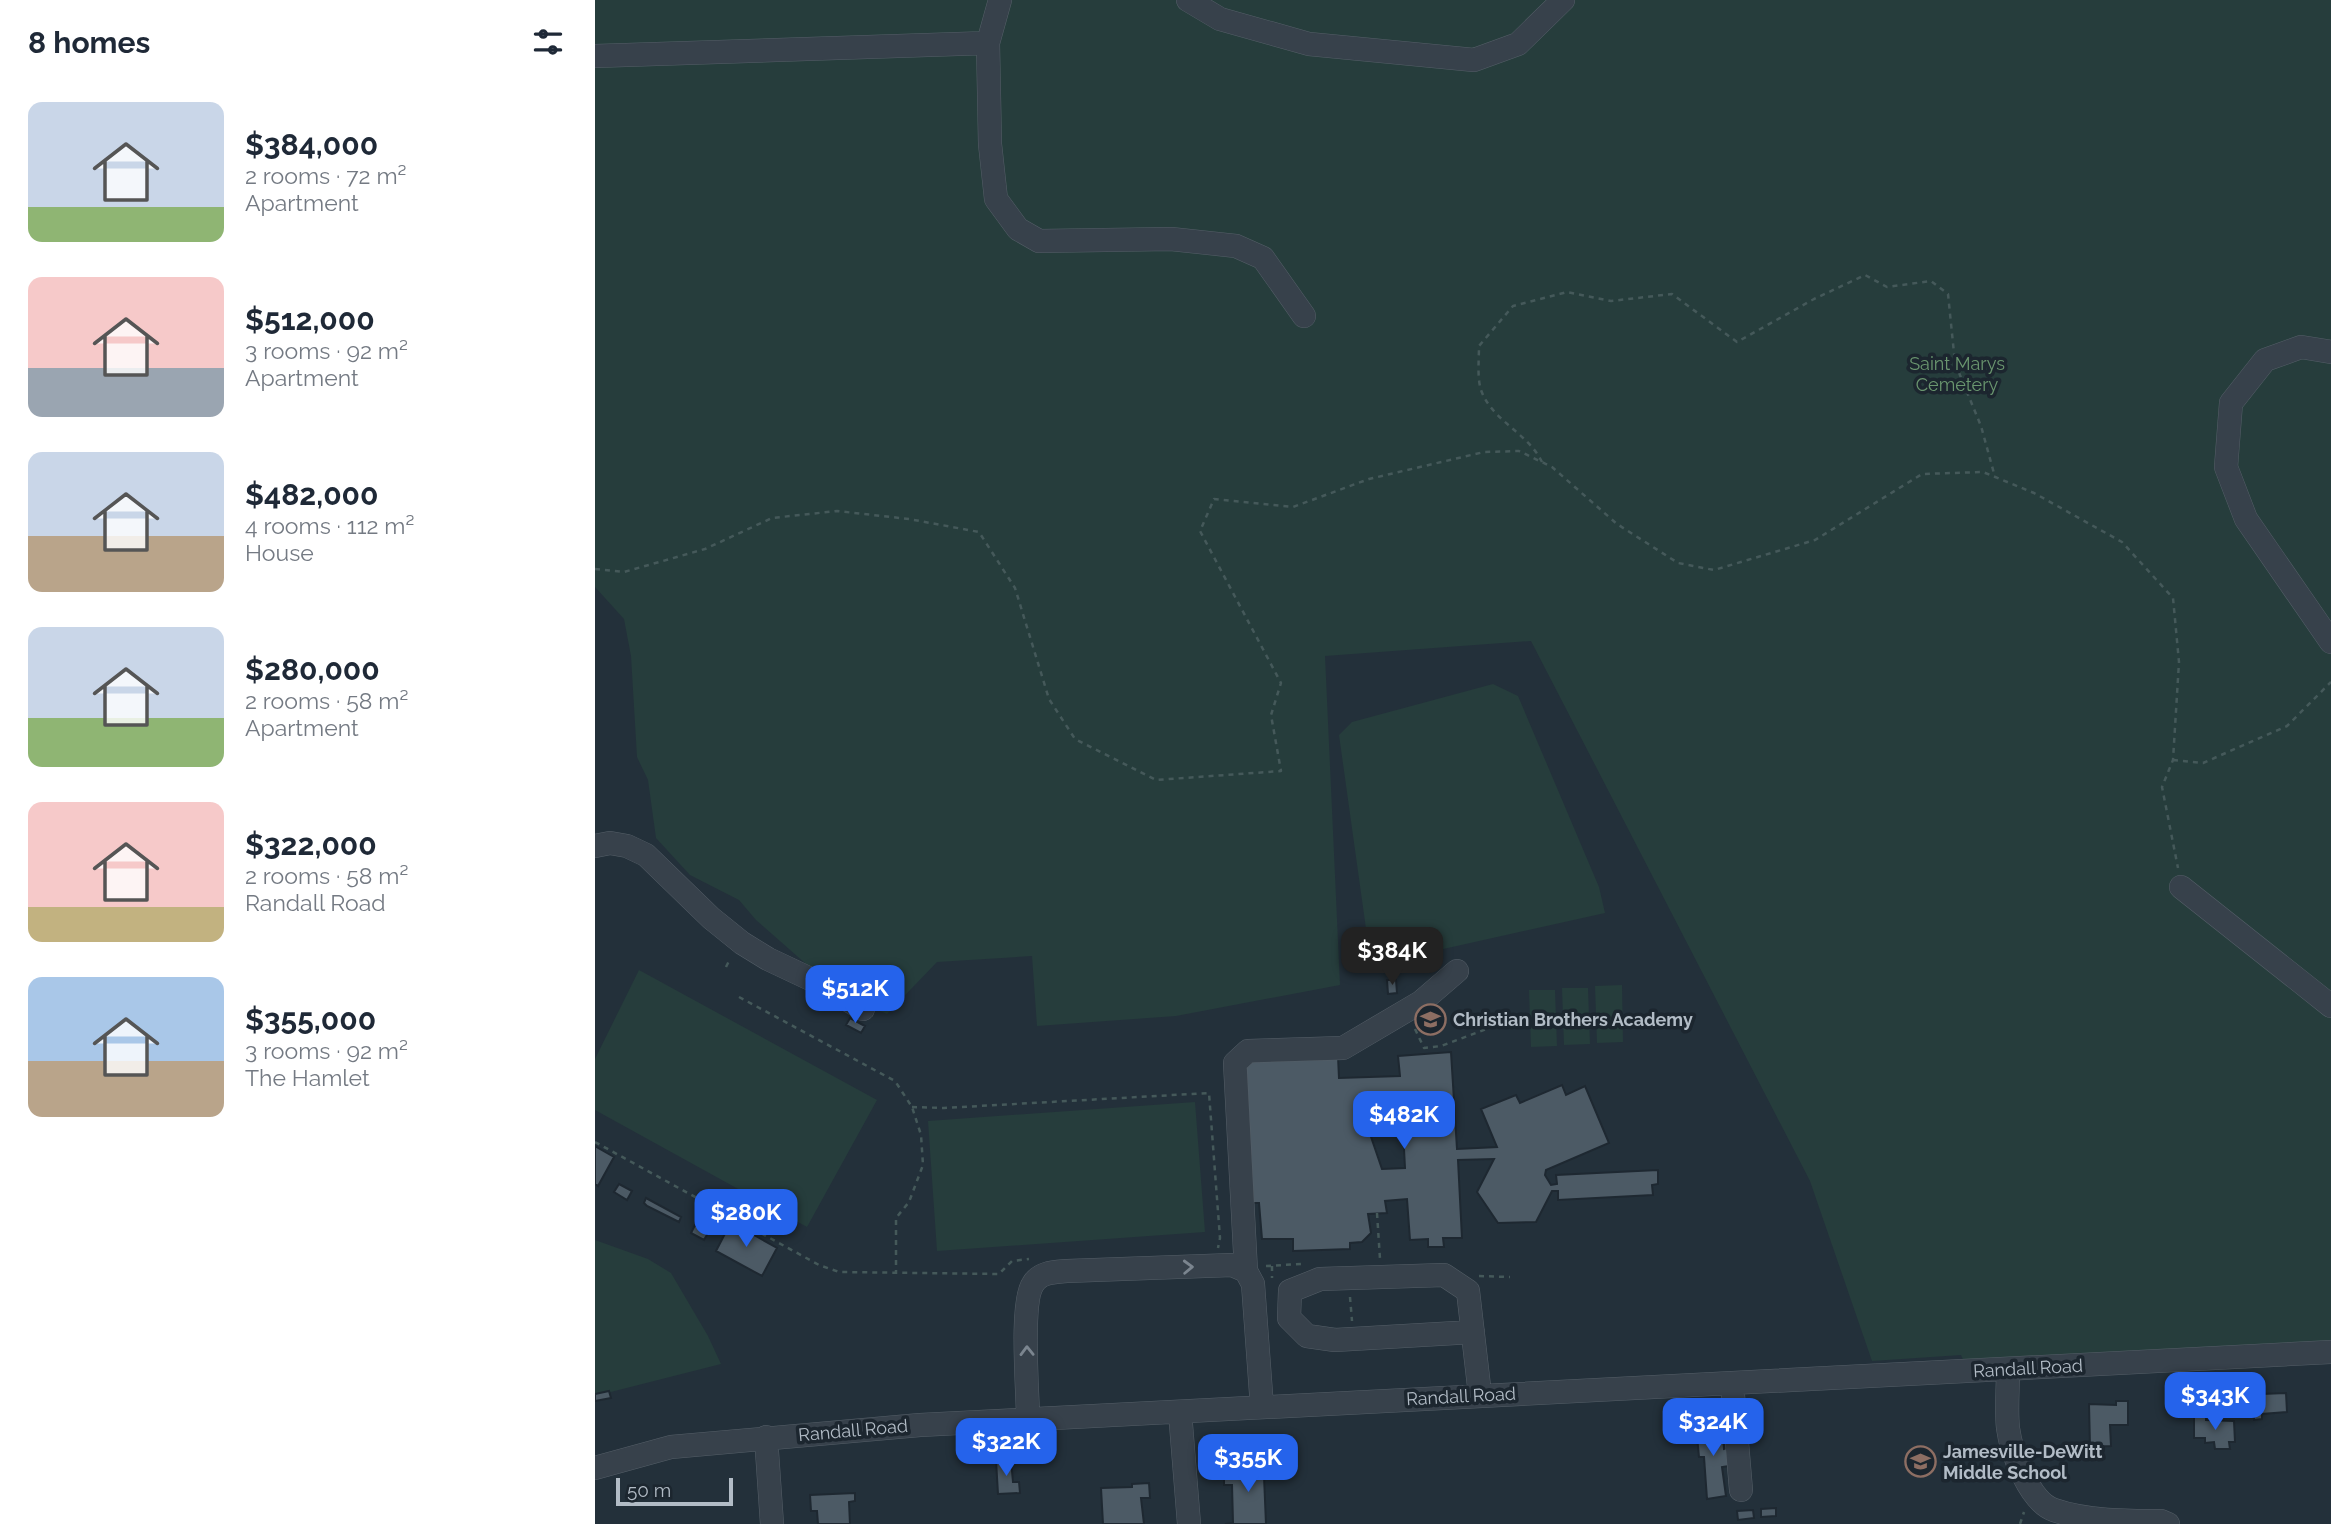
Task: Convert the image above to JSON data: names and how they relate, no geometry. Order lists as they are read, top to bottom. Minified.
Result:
{"streets":{"street":["Randall Road"]},"parks":["Saint Marys Cemetery"],"places":{"school or university":["Christian Brothers Academy","Jamesville-DeWitt Middle School"]},"scale_bar":"50 m","page":{"heading":"8 homes","list":[{"name":"$384,000","note":"2 rooms · 72 m² · Apartment"},{"name":"$512,000","note":"3 rooms · 92 m² · Apartment"},{"name":"$482,000","note":"4 rooms · 112 m² · House"},{"name":"$280,000","note":"2 rooms · 58 m² · Apartment"},{"name":"$322,000","note":"2 rooms · 58 m² · Randall Road"},{"name":"$355,000","note":"3 rooms · 92 m² · The Hamlet"}],"price":["$384K","$512K","$482K","$280K","$343K","$324K","$322K","$355K"],"scale":"50 m"}}
